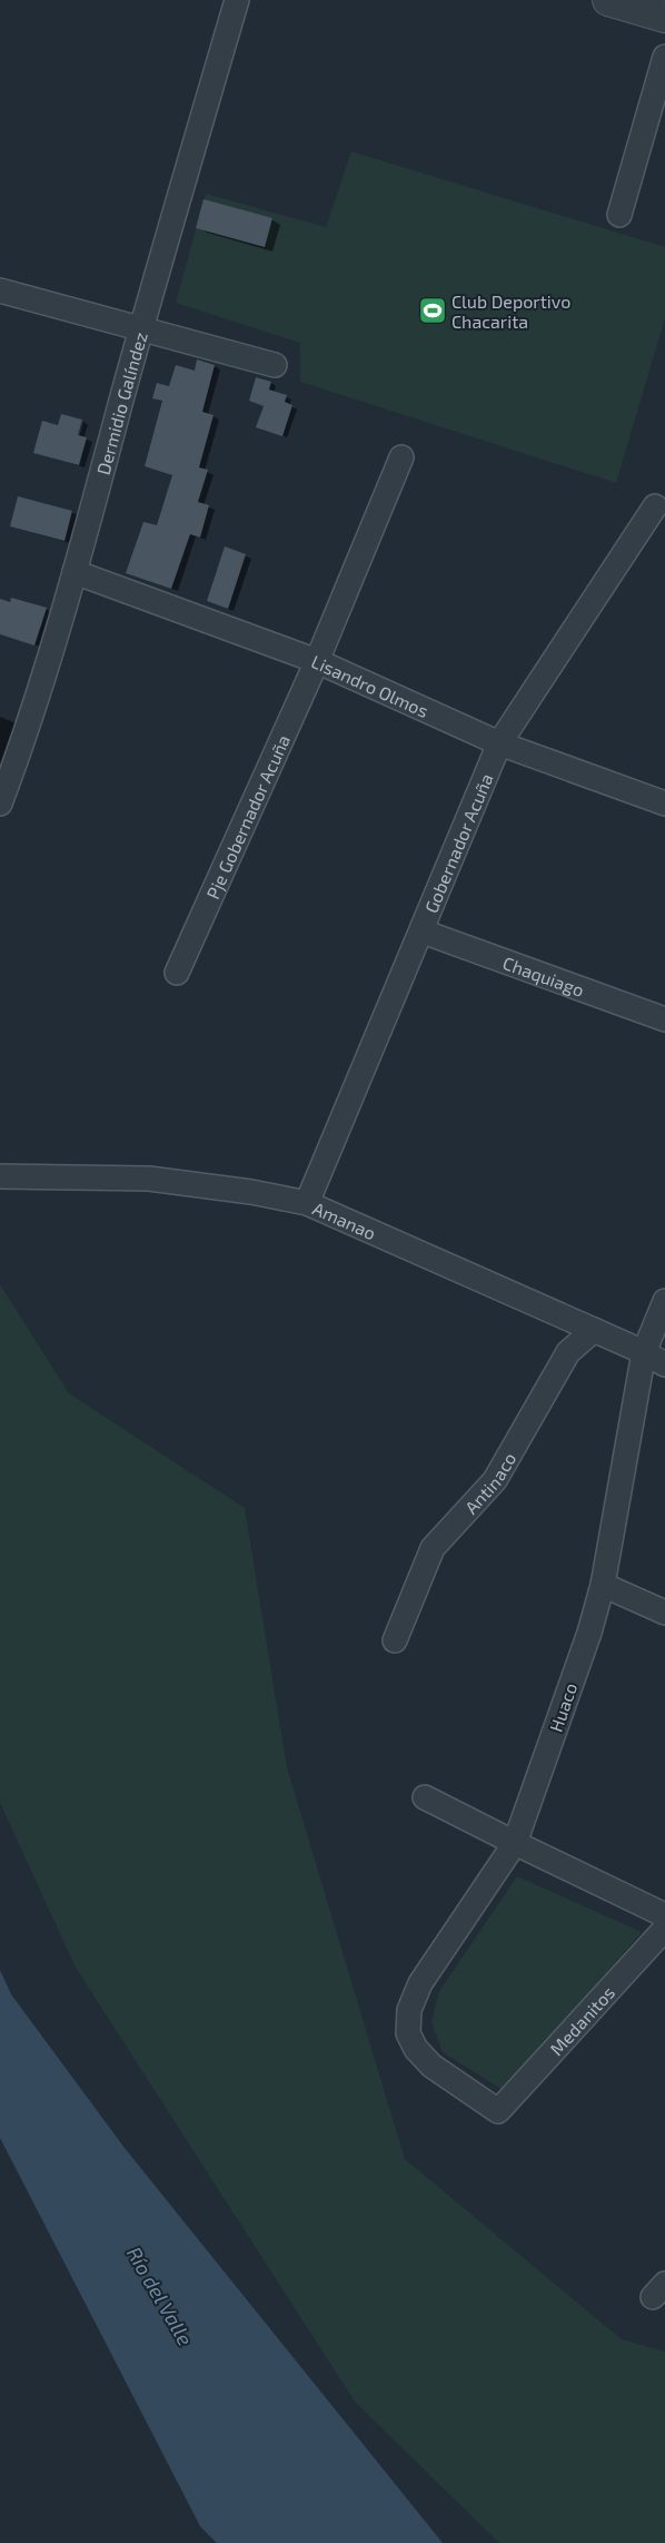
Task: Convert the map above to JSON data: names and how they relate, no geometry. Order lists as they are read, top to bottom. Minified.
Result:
{"streets":{"street":["Dermidio Galíndez","Lisandro Olmos","Pje Gobernador Acuña","Gobernador Acuña","Chaquiago","Amanao","Antinaco","Huaco","Medanitos"]},"crossings":[["Dermidio Galíndez","Lisandro Olmos"],["Lisandro Olmos","Pje Gobernador Acuña"],["Lisandro Olmos","Gobernador Acuña"],["Gobernador Acuña","Chaquiago"],["Gobernador Acuña","Amanao"],["Amanao","Antinaco"],["Amanao","Huaco"],["Huaco","Medanitos"]],"water":["Río del Valle"],"places":{"sports":["Club Deportivo Chacarita"]}}
